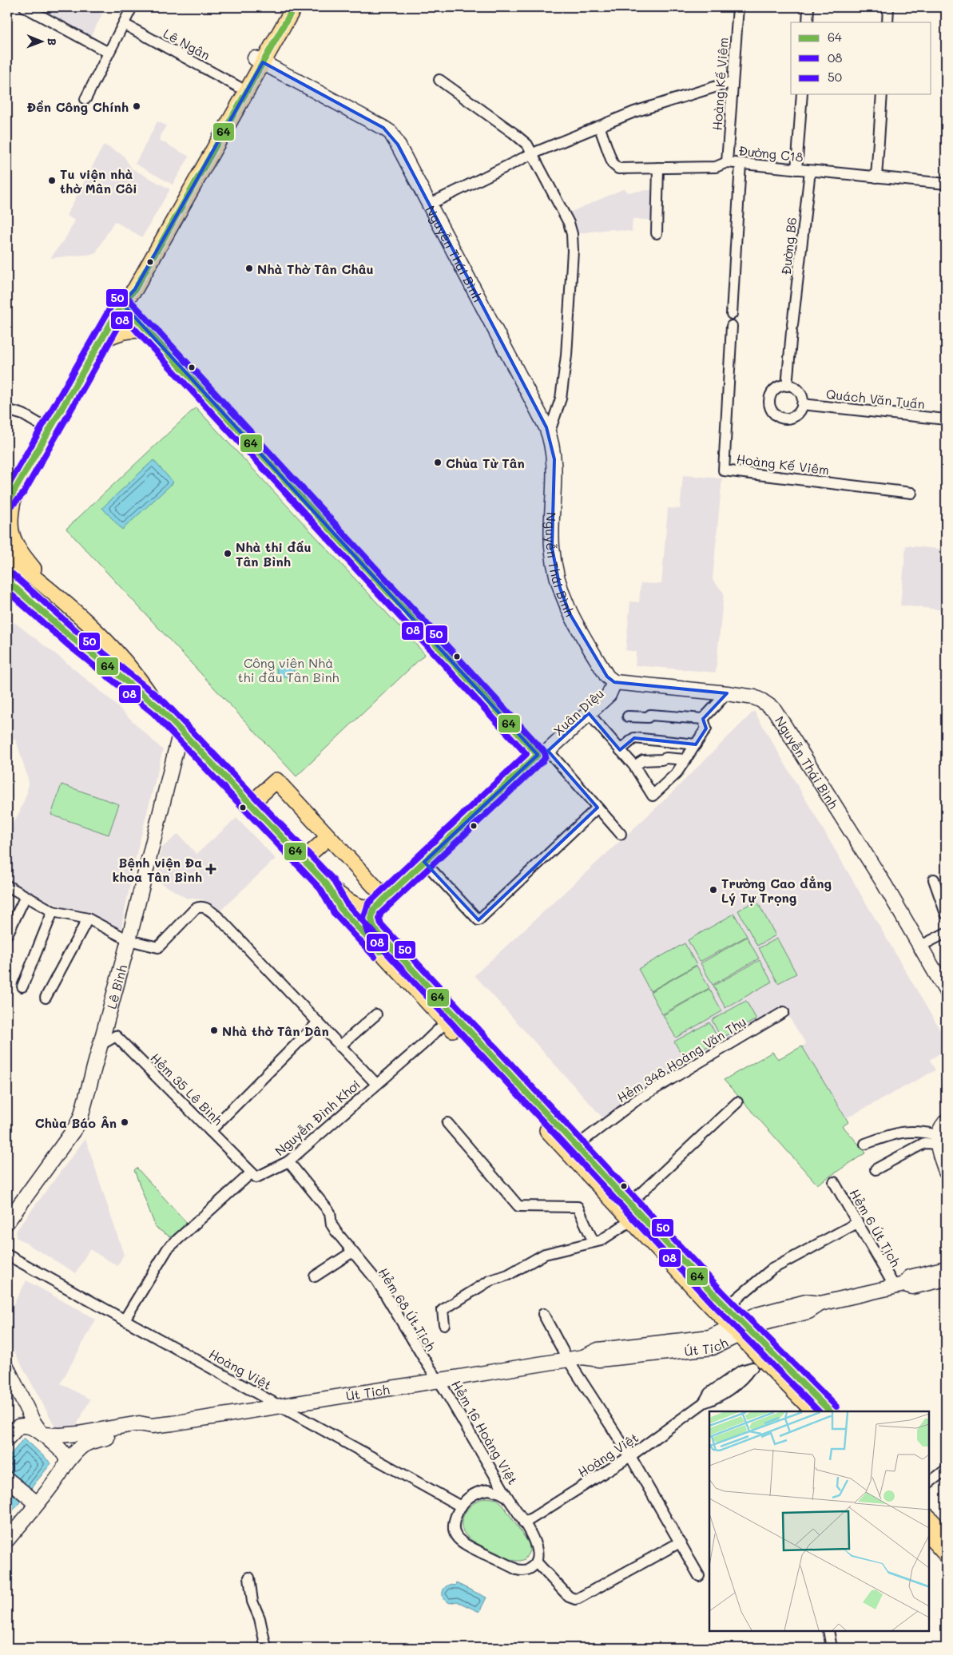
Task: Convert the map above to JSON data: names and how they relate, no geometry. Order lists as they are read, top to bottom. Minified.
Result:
{"streets":{"main road":["Xuân Diệu"],"street":["Lê Ngân","Hoàng Kế Viêm","Đường C18","Đường B6","Nguyễn Thái Bình","Quách Văn Tuấn","Lê Bình","Hẻm 348 Hoàng Văn Thụ","Hẻm 35 Lê Bình","Nguyễn Đình Khơi","Hẻm 6 Út Tịch","Hẻm 68 Út Tịch","Út Tịch","Hoàng Việt","Hẻm 16 Hoàng Việt"]},"crossings":[["Hoàng Kế Viêm","Đường C18"],["Đường C18","Đường B6"],["Đường B6","Quách Văn Tuấn"],["Nguyễn Thái Bình","Xuân Diệu"],["Lê Bình","Hẻm 35 Lê Bình"],["Hẻm 35 Lê Bình","Nguyễn Đình Khơi"],["Nguyễn Đình Khơi","Hẻm 68 Út Tịch"],["Hẻm 6 Út Tịch","Út Tịch"],["Hẻm 68 Út Tịch","Út Tịch"],["Hẻm 68 Út Tịch","Hẻm 16 Hoàng Việt"],["Út Tịch","Hoàng Việt"],["Út Tịch","Hẻm 16 Hoàng Việt"]],"parks":["Công viên Nhà thi đấu Tân Bình"],"places":{"other":["Đền Công Chính","Tu viện nhà thờ Mân Côi","Nhà Thờ Tân Châu","Chùa Từ Tân","Nhà thi đấu Tân Bình","Trường Cao đẳng Lý Tự Trọng","Nhà thờ Tân Dân","Chùa Báo Ân"],"health":["Bệnh viện Đa khoa Tân Bình"]},"lines":["transit line 64","transit line 50","transit line 08"],"legend":["64","08","50"],"north":"right"}
